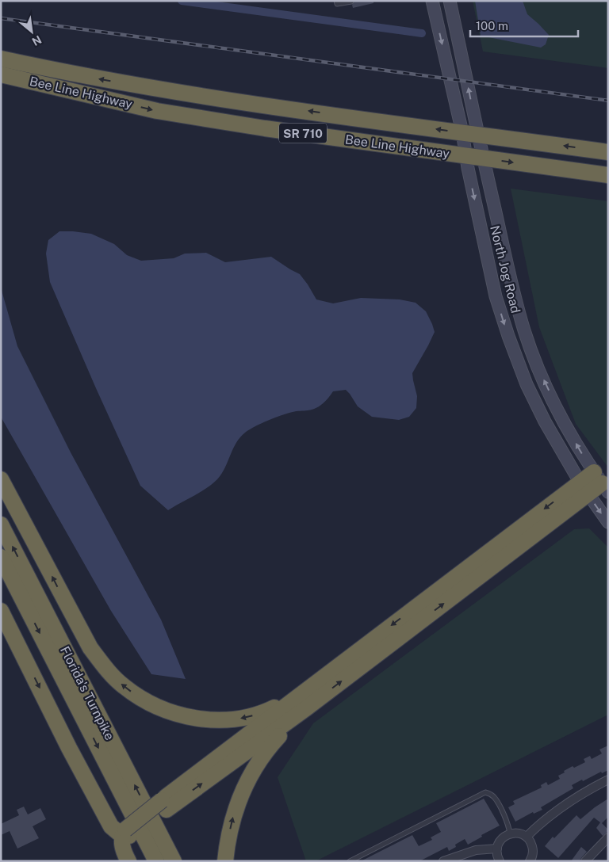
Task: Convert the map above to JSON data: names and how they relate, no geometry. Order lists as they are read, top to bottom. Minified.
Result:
{"streets":{"highway":["Bee Line Highway","SR 710","Florida's Turnpike"],"main road":["North Jog Road"]},"crossings":[["Bee Line Highway","North Jog Road"]],"scale_bar":"100 m","north":"bottom right"}
